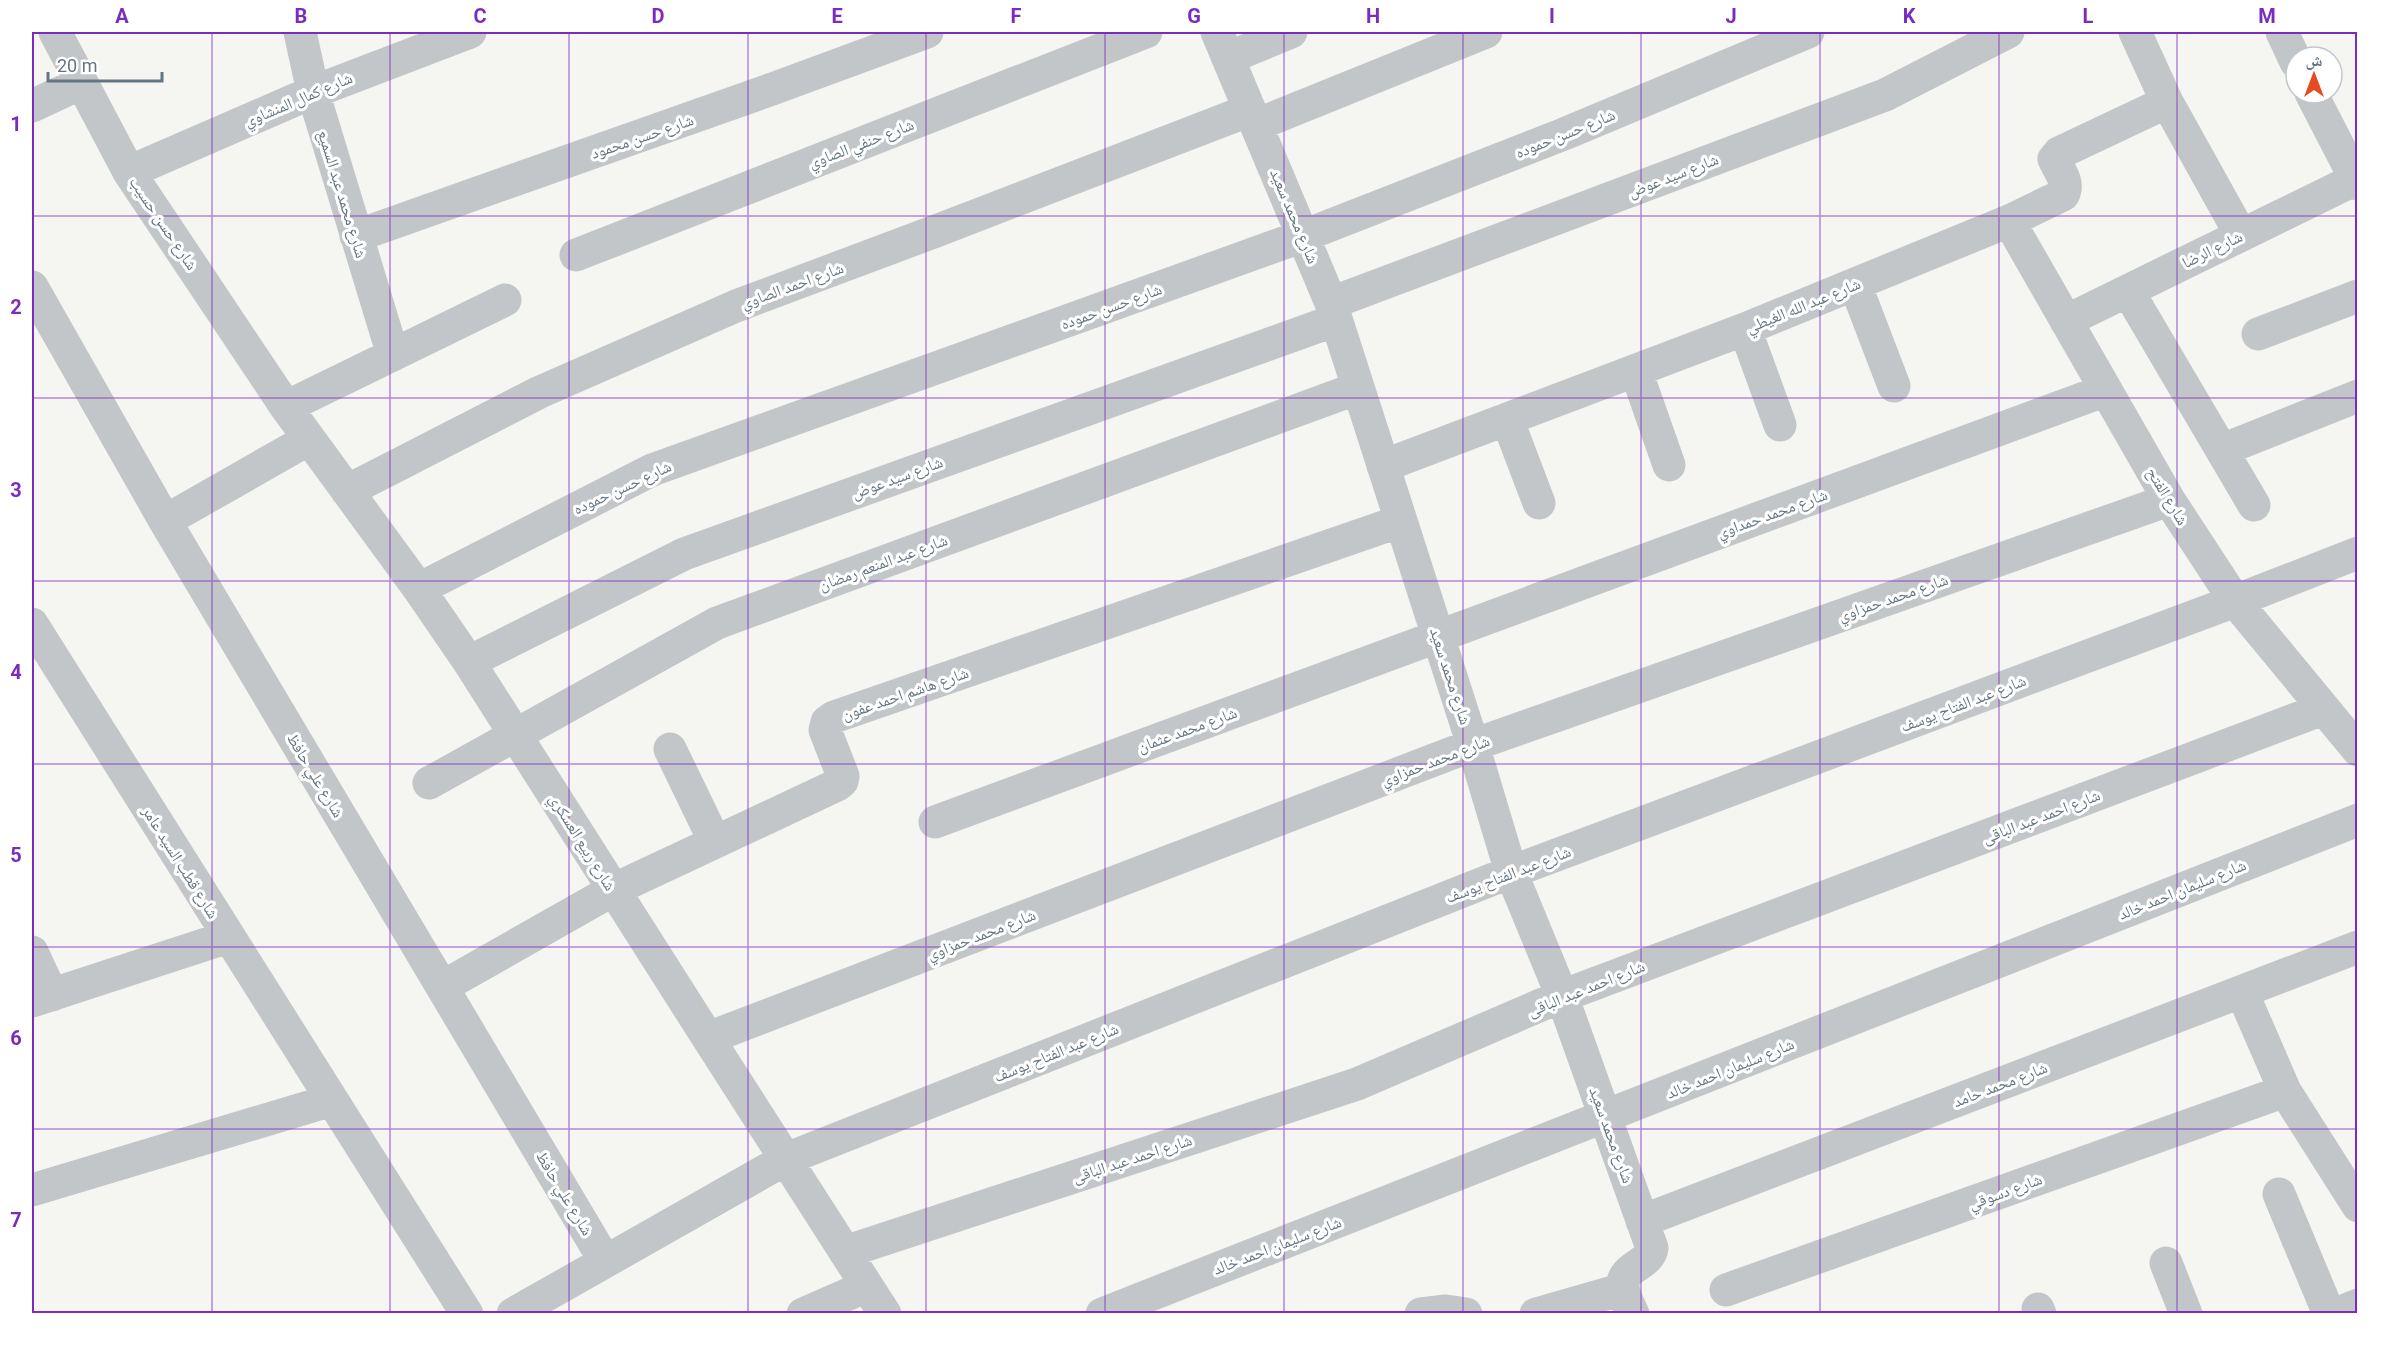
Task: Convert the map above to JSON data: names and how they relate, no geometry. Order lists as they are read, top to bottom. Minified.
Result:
{"streets":{"street":["شارع كمال المنشاوي","شارع حسن حموده","شارع حسن محمود","شارع حنفي الصاوي","شارع سيد عوض","شارع محمد عبد السميع","شارع محمد سعيد","شارع حسن حسيب","شارع الرضا","شارع احمد الصاوي","شارع عبد الله الغيطي","شارع الفتح","شارع محمد حمداوي","شارع عبد المنعم رمضان","شارع محمد حمزاوي","شارع هاشم احمد عفون","شارع عبد الفتاح يوسف","شارع محمد عثمان","شارع علي حافظ","شارع احمد عبد الباقى","شارع ربيع العسكري","شارع قطب السيد عامر","شارع سليمان احمد خالد","شارع محمد حامد","شارع دسوقي"]},"crossings":[["شارع كمال المنشاوي","شارع محمد عبد السميع"],["شارع كمال المنشاوي","شارع حسن حسيب"],["شارع حسن حموده","شارع محمد سعيد"],["شارع حسن حموده","شارع ربيع العسكري"],["شارع حسن محمود","شارع محمد عبد السميع"],["شارع سيد عوض","شارع محمد سعيد"],["شارع سيد عوض","شارع ربيع العسكري"],["شارع محمد سعيد","شارع احمد الصاوي"],["شارع محمد سعيد","شارع عبد الله الغيطي"],["شارع محمد سعيد","شارع محمد حمداوي"],["شارع محمد سعيد","شارع عبد المنعم رمضان"],["شارع محمد سعيد","شارع محمد حمزاوي"],["شارع محمد سعيد","شارع هاشم احمد عفون"],["شارع محمد سعيد","شارع عبد الفتاح يوسف"],["شارع محمد سعيد","شارع محمد عثمان"],["شارع محمد سعيد","شارع احمد عبد الباقى"],["شارع محمد سعيد","شارع سليمان احمد خالد"],["شارع محمد سعيد","شارع محمد حامد"],["شارع حسن حسيب","شارع ربيع العسكري"],["شارع الرضا","شارع الفتح"],["شارع احمد الصاوي","شارع ربيع العسكري"],["شارع عبد الله الغيطي","شارع الفتح"],["شارع الفتح","شارع محمد حمداوي"],["شارع الفتح","شارع محمد حمزاوي"],["شارع الفتح","شارع عبد الفتاح يوسف"],["شارع الفتح","شارع احمد عبد الباقى"],["شارع محمد حمداوي","شارع محمد عثمان"],["شارع عبد المنعم رمضان","شارع ربيع العسكري"],["شارع محمد حمزاوي","شارع ربيع العسكري"],["شارع هاشم احمد عفون","شارع علي حافظ"],["شارع هاشم احمد عفون","شارع ربيع العسكري"],["شارع عبد الفتاح يوسف","شارع علي حافظ"],["شارع عبد الفتاح يوسف","شارع ربيع العسكري"],["شارع احمد عبد الباقى","شارع ربيع العسكري"]],"scale_bar":"20 m","north":"top","grid":{"columns":["A","B","C","D","E","F","G","H","I","J","K","L","M"],"rows":["1","2","3","4","5","6","7"]}}
